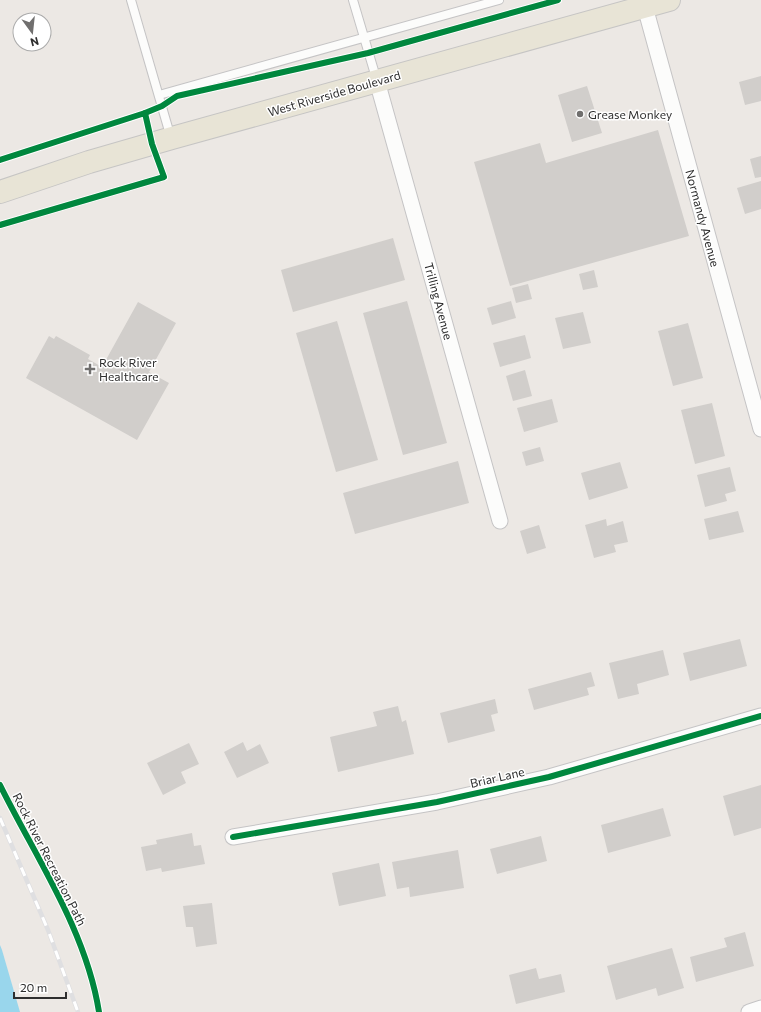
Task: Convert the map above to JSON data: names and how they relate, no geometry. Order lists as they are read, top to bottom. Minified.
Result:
{"streets":{"main road":["West Riverside Boulevard"],"street":["Normandy Avenue","Trilling Avenue","Briar Lane"],"cycle path":["Rock River Recreation Path"]},"crossings":[["West Riverside Boulevard","Normandy Avenue"],["West Riverside Boulevard","Trilling Avenue"]],"places":{"other":["Grease Monkey"],"health":["Rock River Healthcare"]},"scale_bar":"20 m","north":"bottom"}
